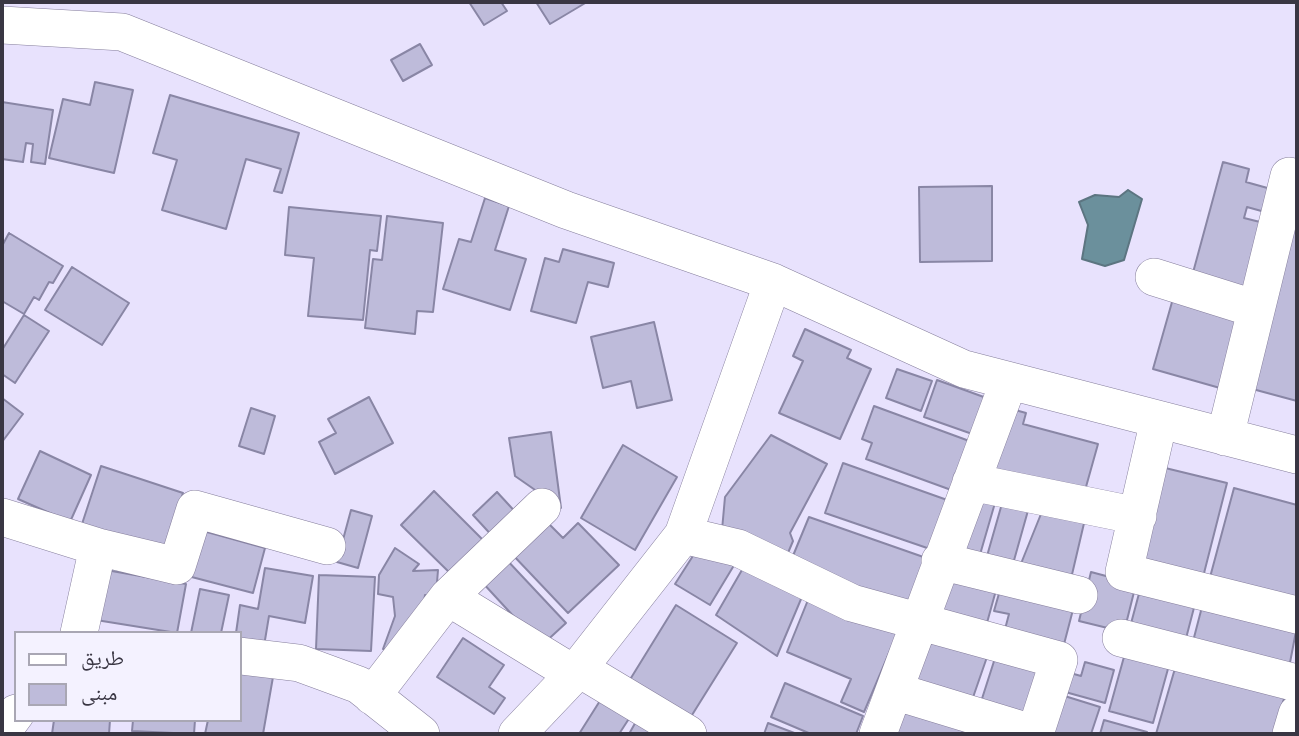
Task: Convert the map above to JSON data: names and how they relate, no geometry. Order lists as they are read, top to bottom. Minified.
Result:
{"legend":["طريق","مبنى"]}
